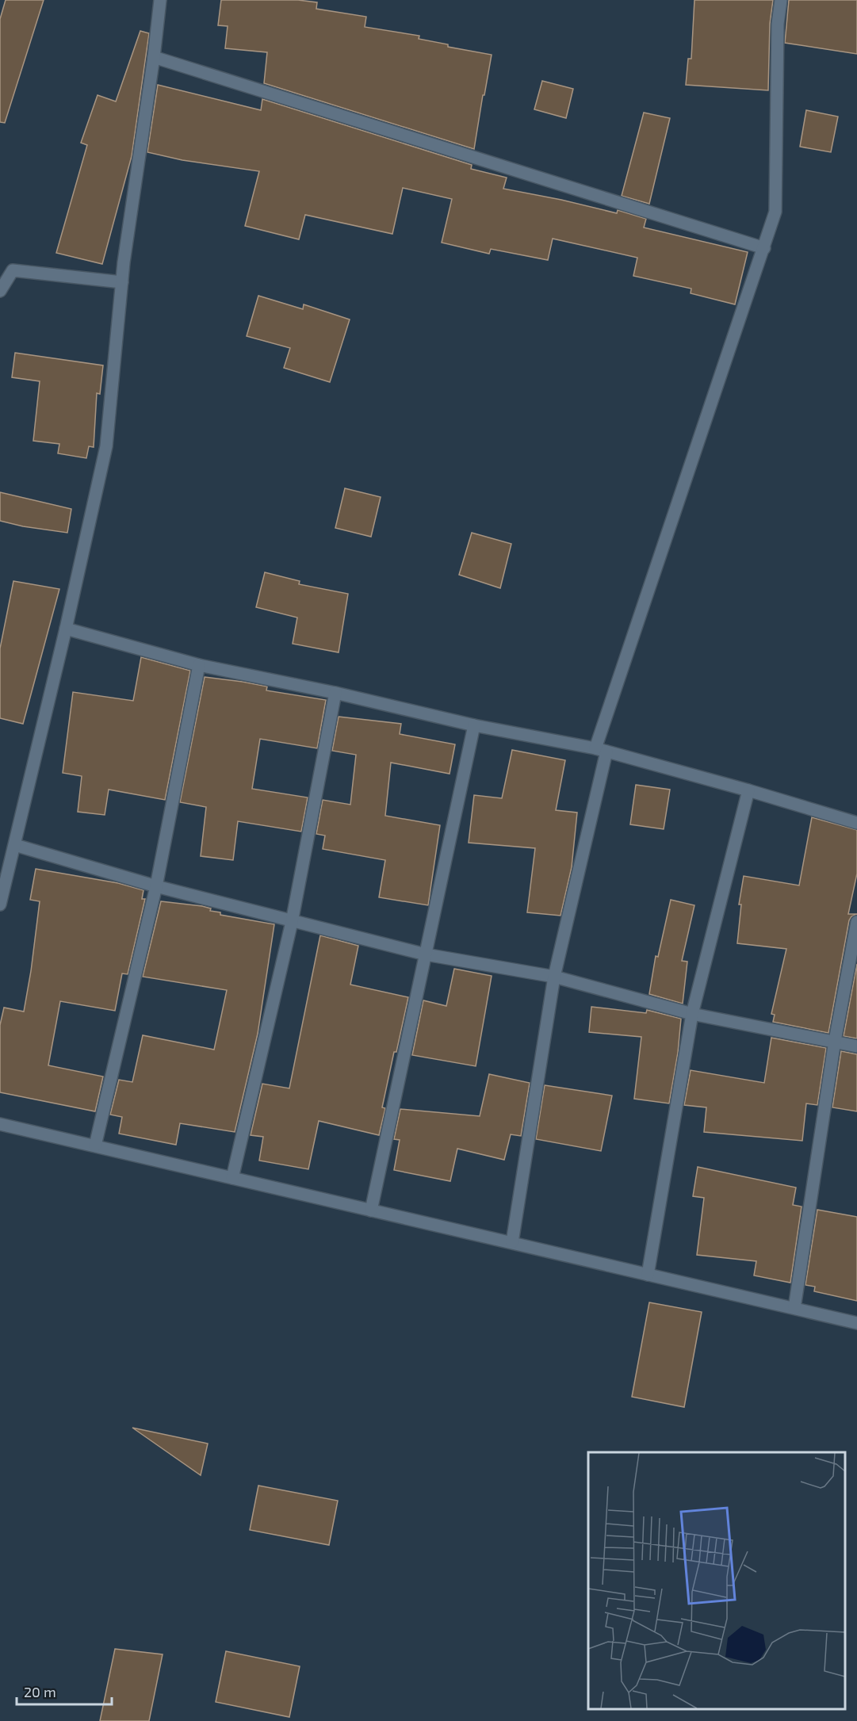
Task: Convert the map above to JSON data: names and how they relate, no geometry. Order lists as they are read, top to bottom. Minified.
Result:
{"scale_bar":"20 m"}
